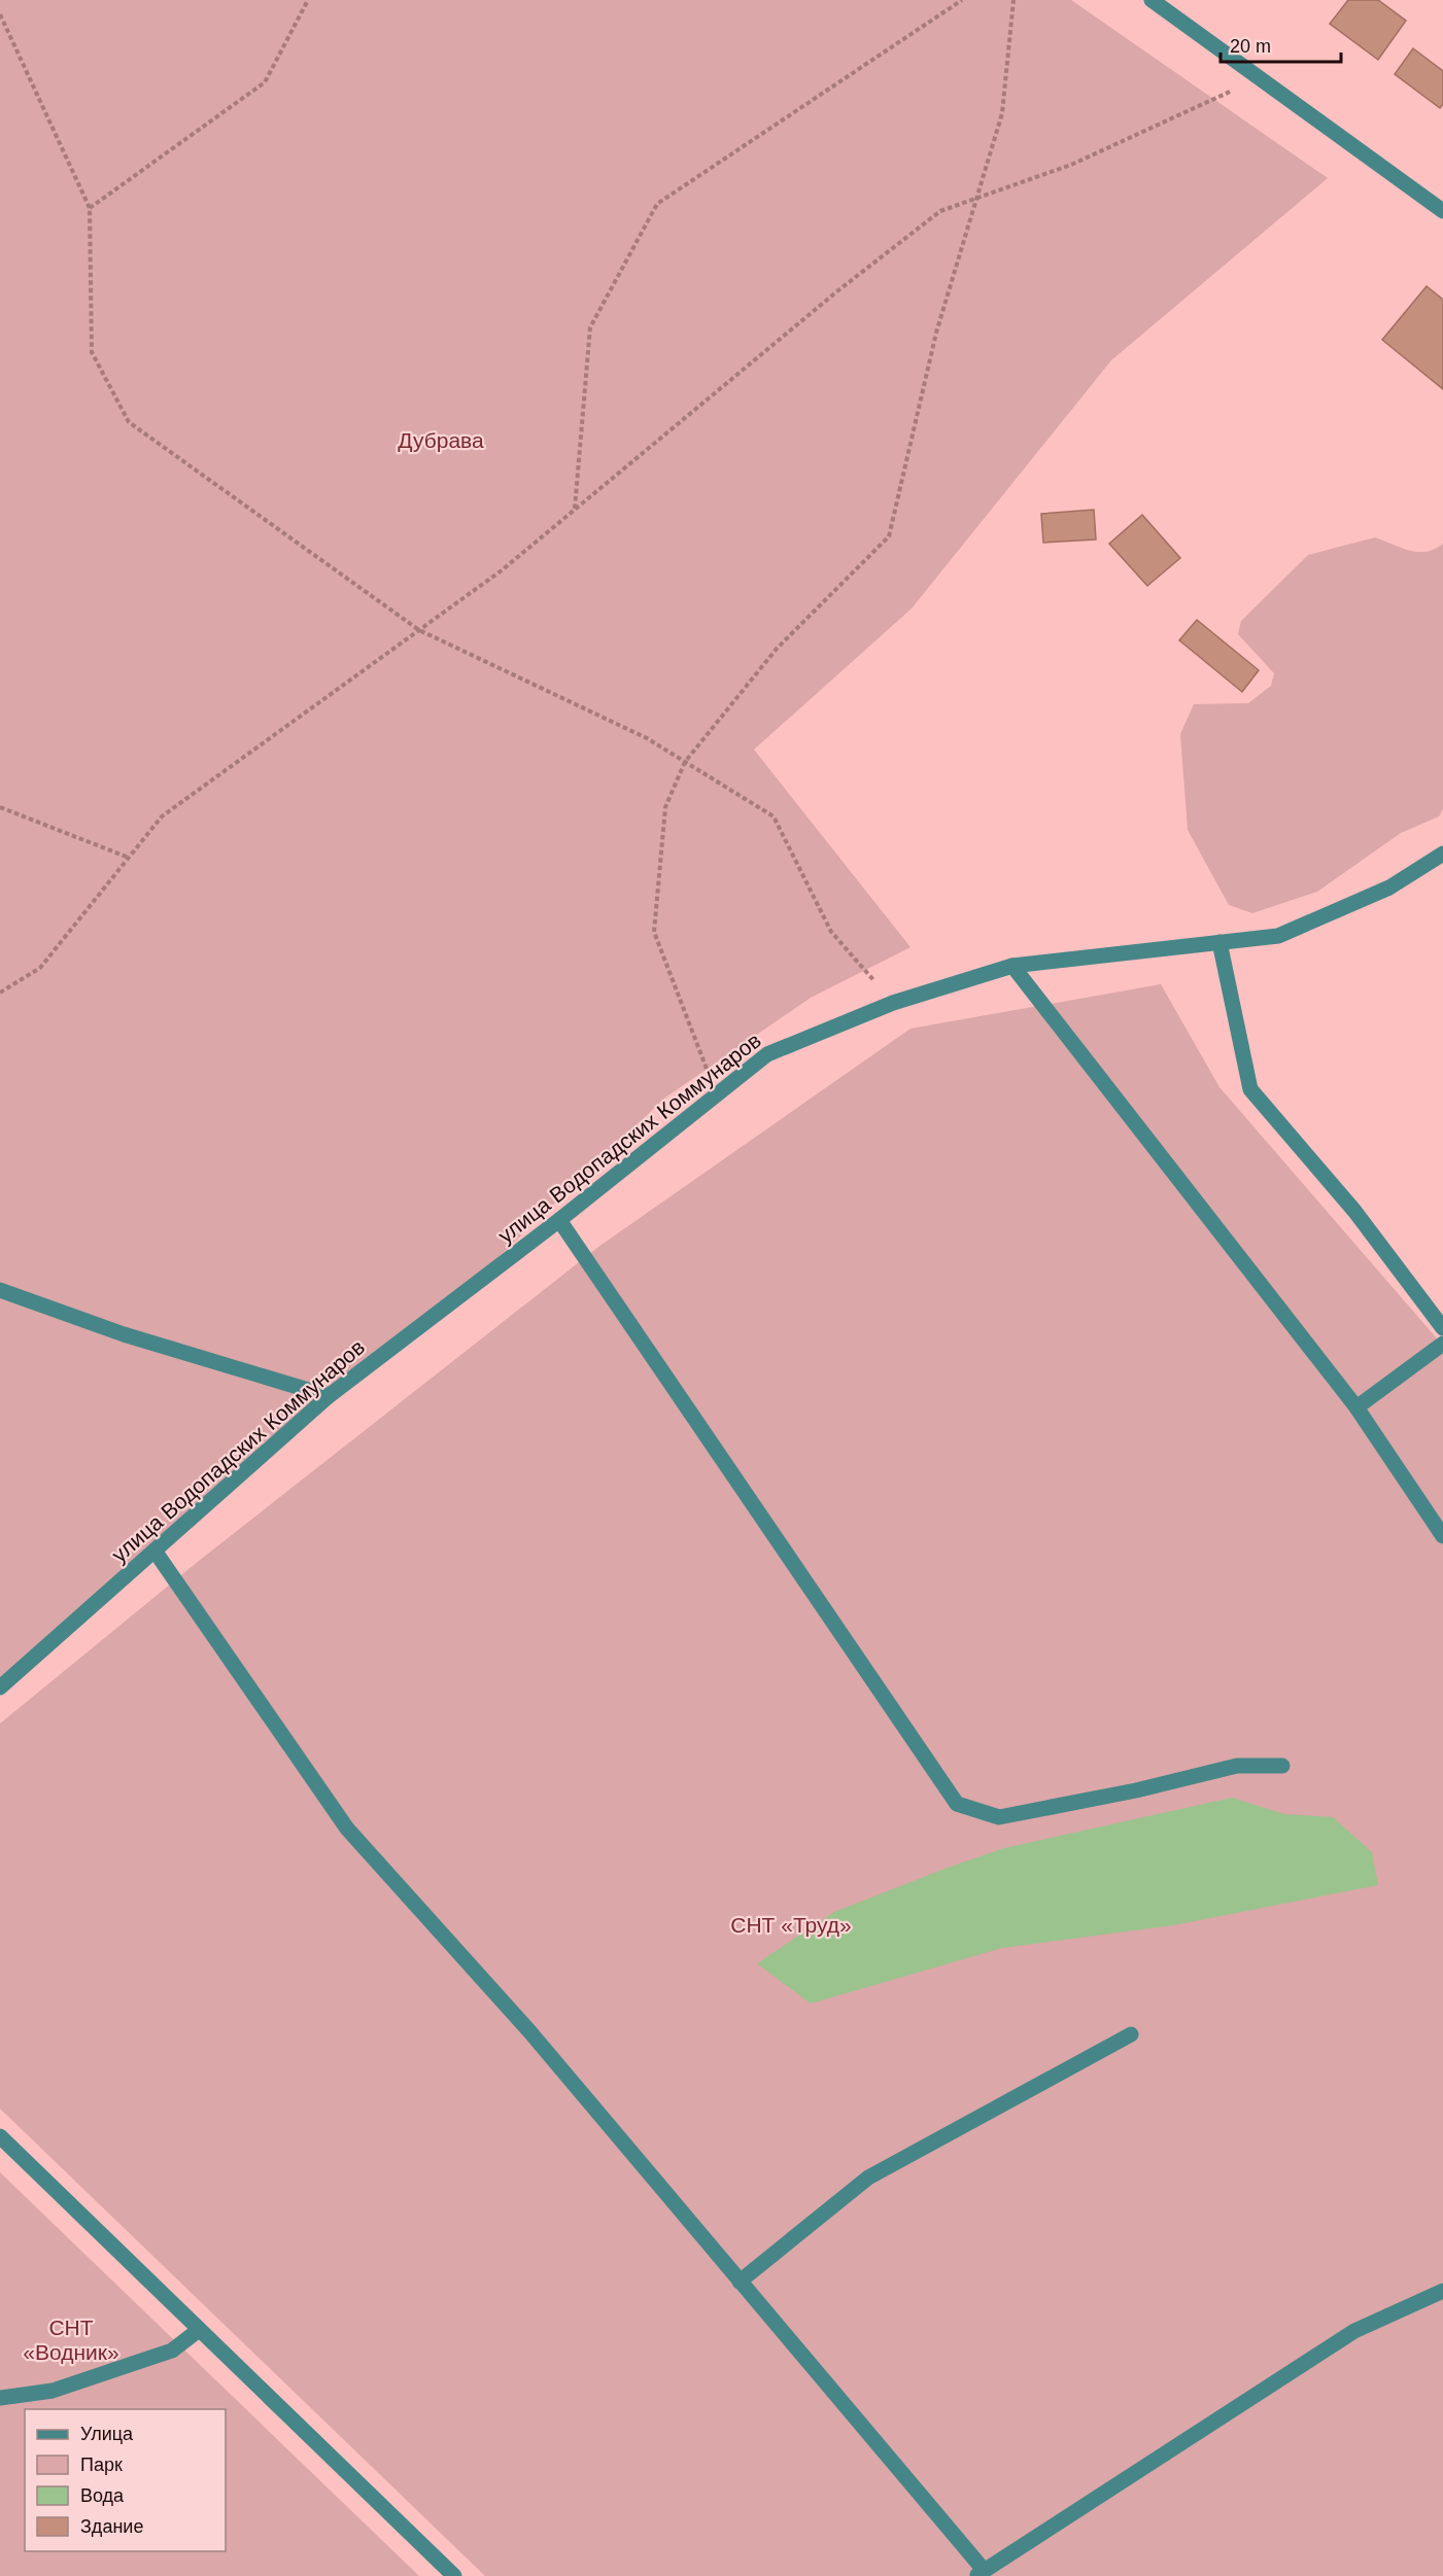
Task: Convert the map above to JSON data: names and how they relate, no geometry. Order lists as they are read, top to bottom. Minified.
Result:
{"streets":{"street":["улица Водопадских Коммунаров"]},"parks":["Дубрава","СНТ «Труд»","СНТ «Водник»"],"legend":["Улица","Парк","Вода","Здание"],"scale_bar":"20 m"}
